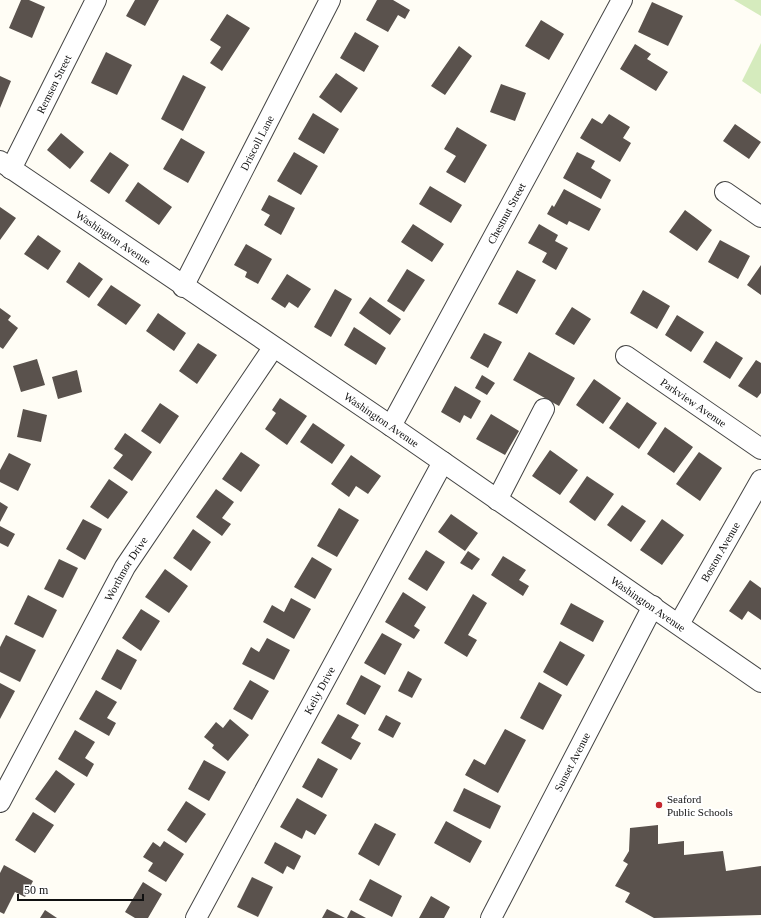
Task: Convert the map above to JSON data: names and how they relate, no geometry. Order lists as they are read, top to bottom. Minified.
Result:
{"streets":{"street":["Remsen Street","Driscoll Lane","Chestnut Street","Washington Avenue","Parkview Avenue","Boston Avenue","Worthmor Drive","Keily Drive","Sunset Avenue"]},"crossings":[["Remsen Street","Washington Avenue"],["Driscoll Lane","Washington Avenue"],["Chestnut Street","Washington Avenue"],["Washington Avenue","Boston Avenue"],["Washington Avenue","Worthmor Drive"],["Washington Avenue","Keily Drive"],["Washington Avenue","Sunset Avenue"]],"places":["Seaford Public Schools"],"scale_bar":"50 m"}
